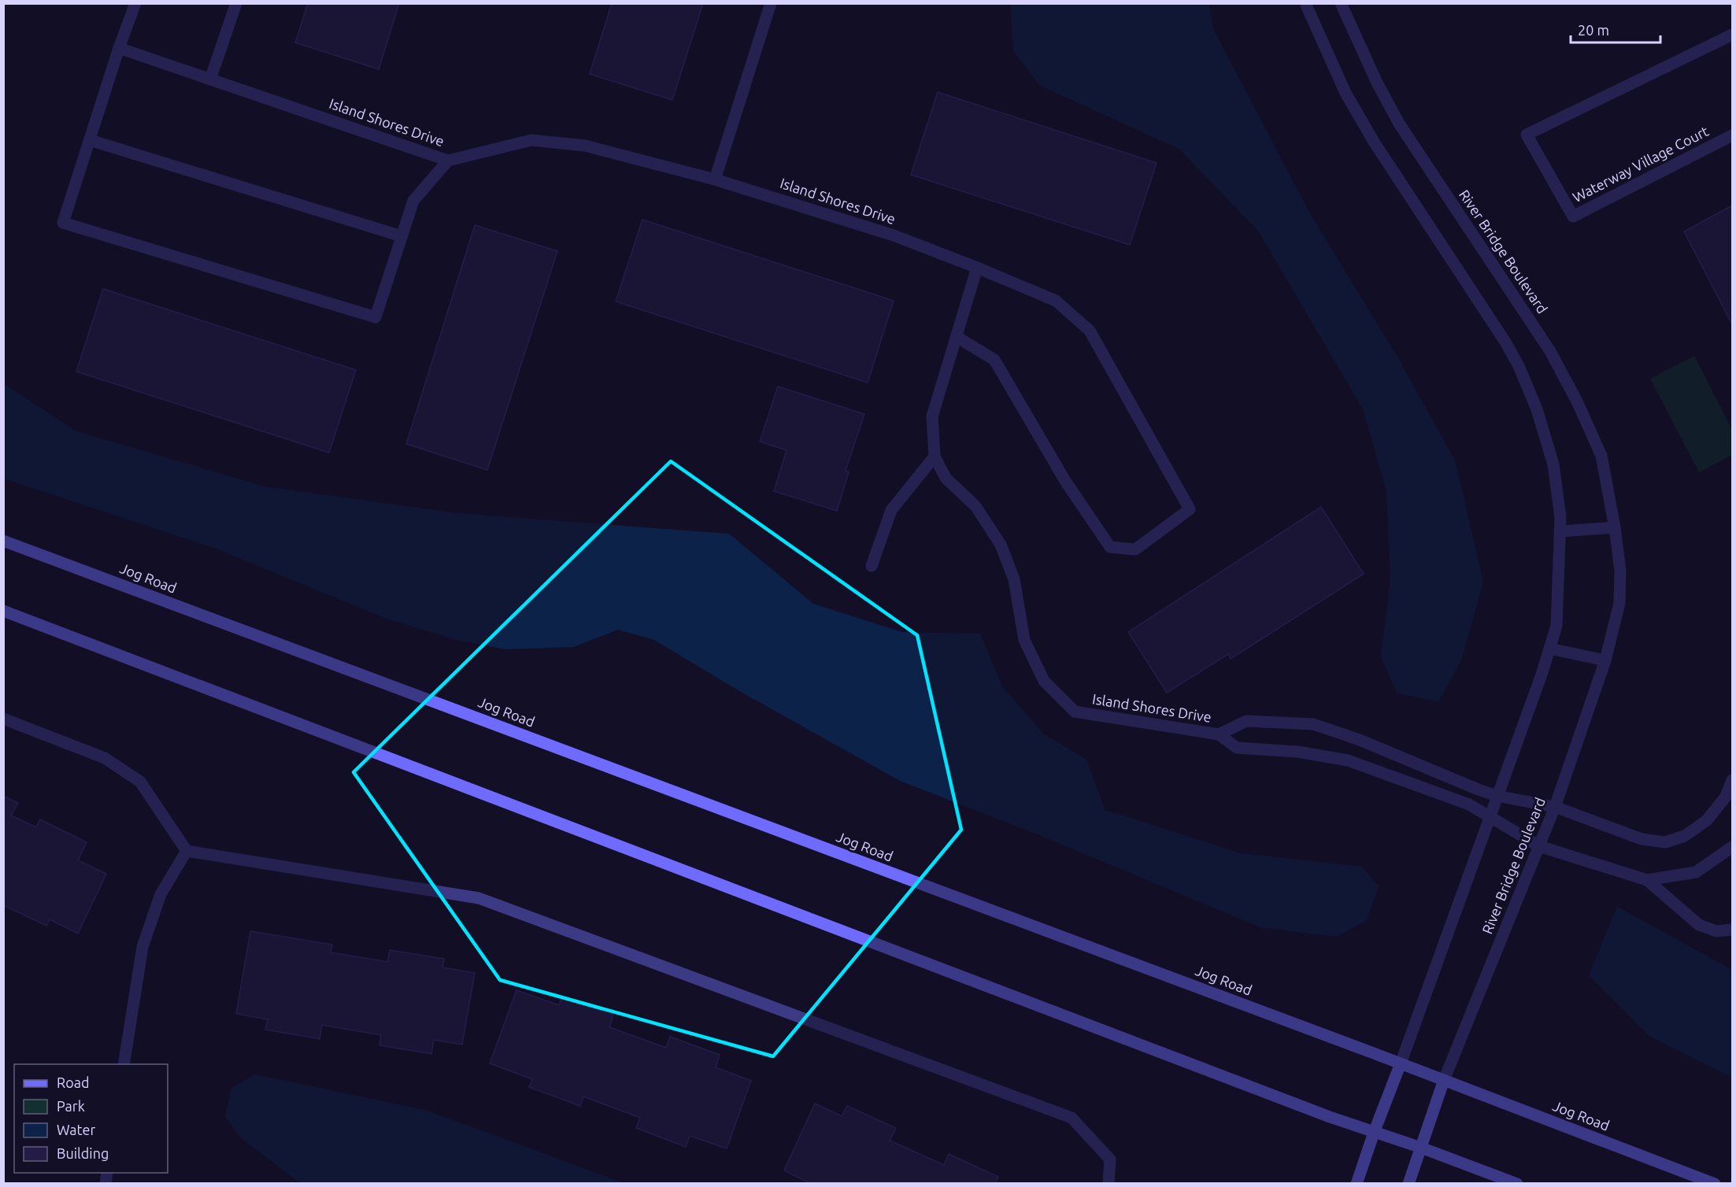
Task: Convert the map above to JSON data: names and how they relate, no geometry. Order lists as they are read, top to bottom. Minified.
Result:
{"streets":{"main road":["Jog Road"],"street":["Island Shores Drive","Waterway Village Court","River Bridge Boulevard"]},"crossings":[["River Bridge Boulevard","Jog Road"]],"legend":["Road","Park","Water","Building"],"scale_bar":"20 m"}
